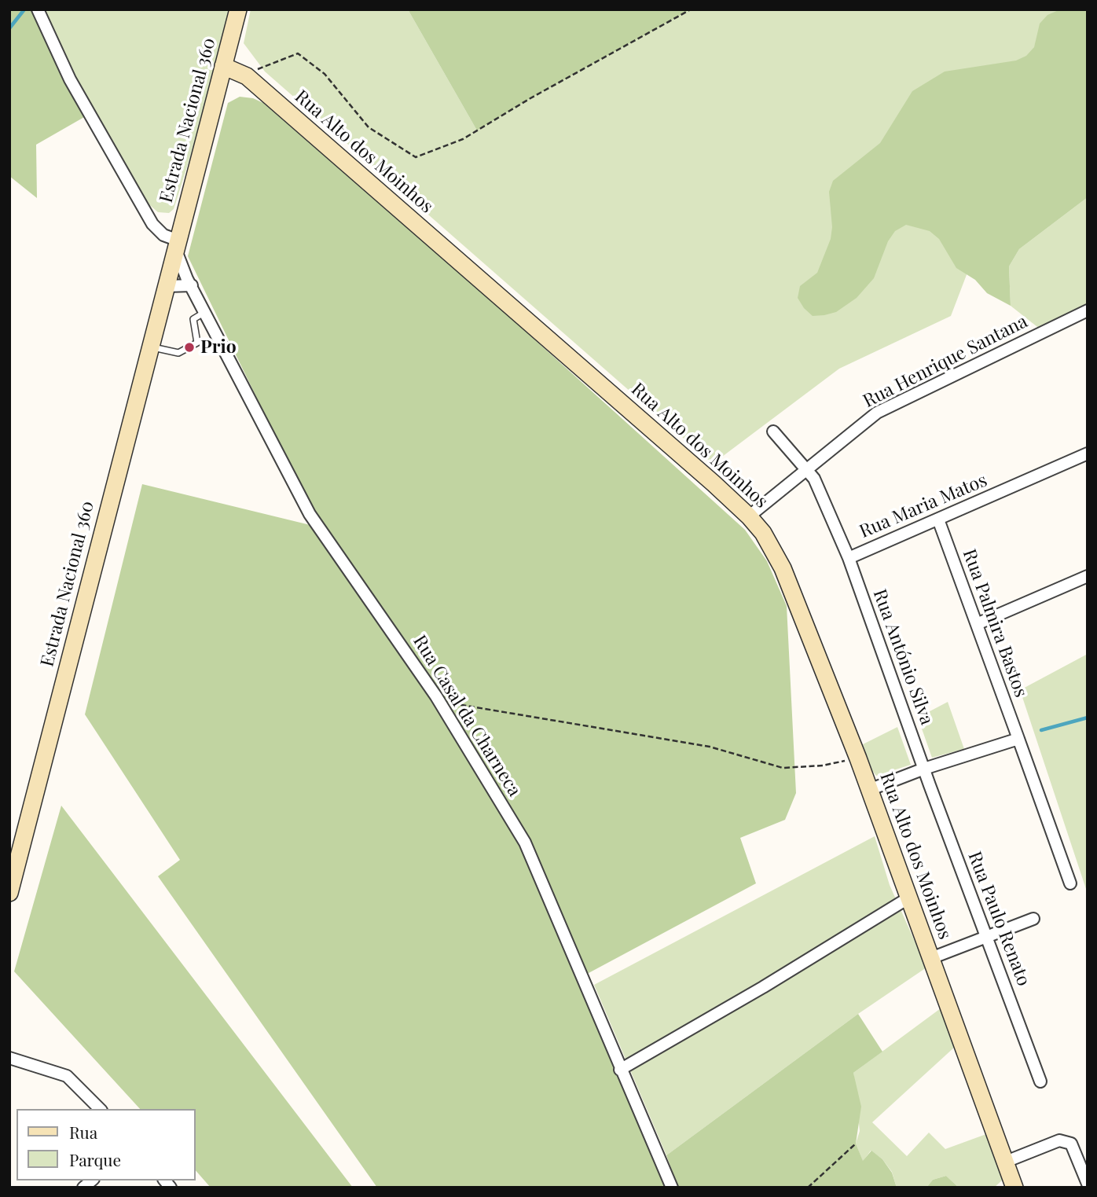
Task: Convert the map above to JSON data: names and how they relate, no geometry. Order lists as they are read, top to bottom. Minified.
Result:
{"streets":{"street":["Estrada Nacional 360","Rua Alto dos Moinhos","Rua Henrique Santana","Rua Maria Matos","Rua Palmira Bastos","Rua António Silva","Rua Casal da Charneca","Rua Paulo Renato"]},"crossings":[["Estrada Nacional 360","Rua Alto dos Moinhos"],["Estrada Nacional 360","Rua Casal da Charneca"],["Rua Alto dos Moinhos","Rua Henrique Santana"],["Rua Henrique Santana","Rua Maria Matos"],["Rua Maria Matos","Rua Palmira Bastos"],["Rua Maria Matos","Rua António Silva"],["Rua António Silva","Rua Paulo Renato"]],"places":["Prio"],"legend":["Rua","Parque"]}
